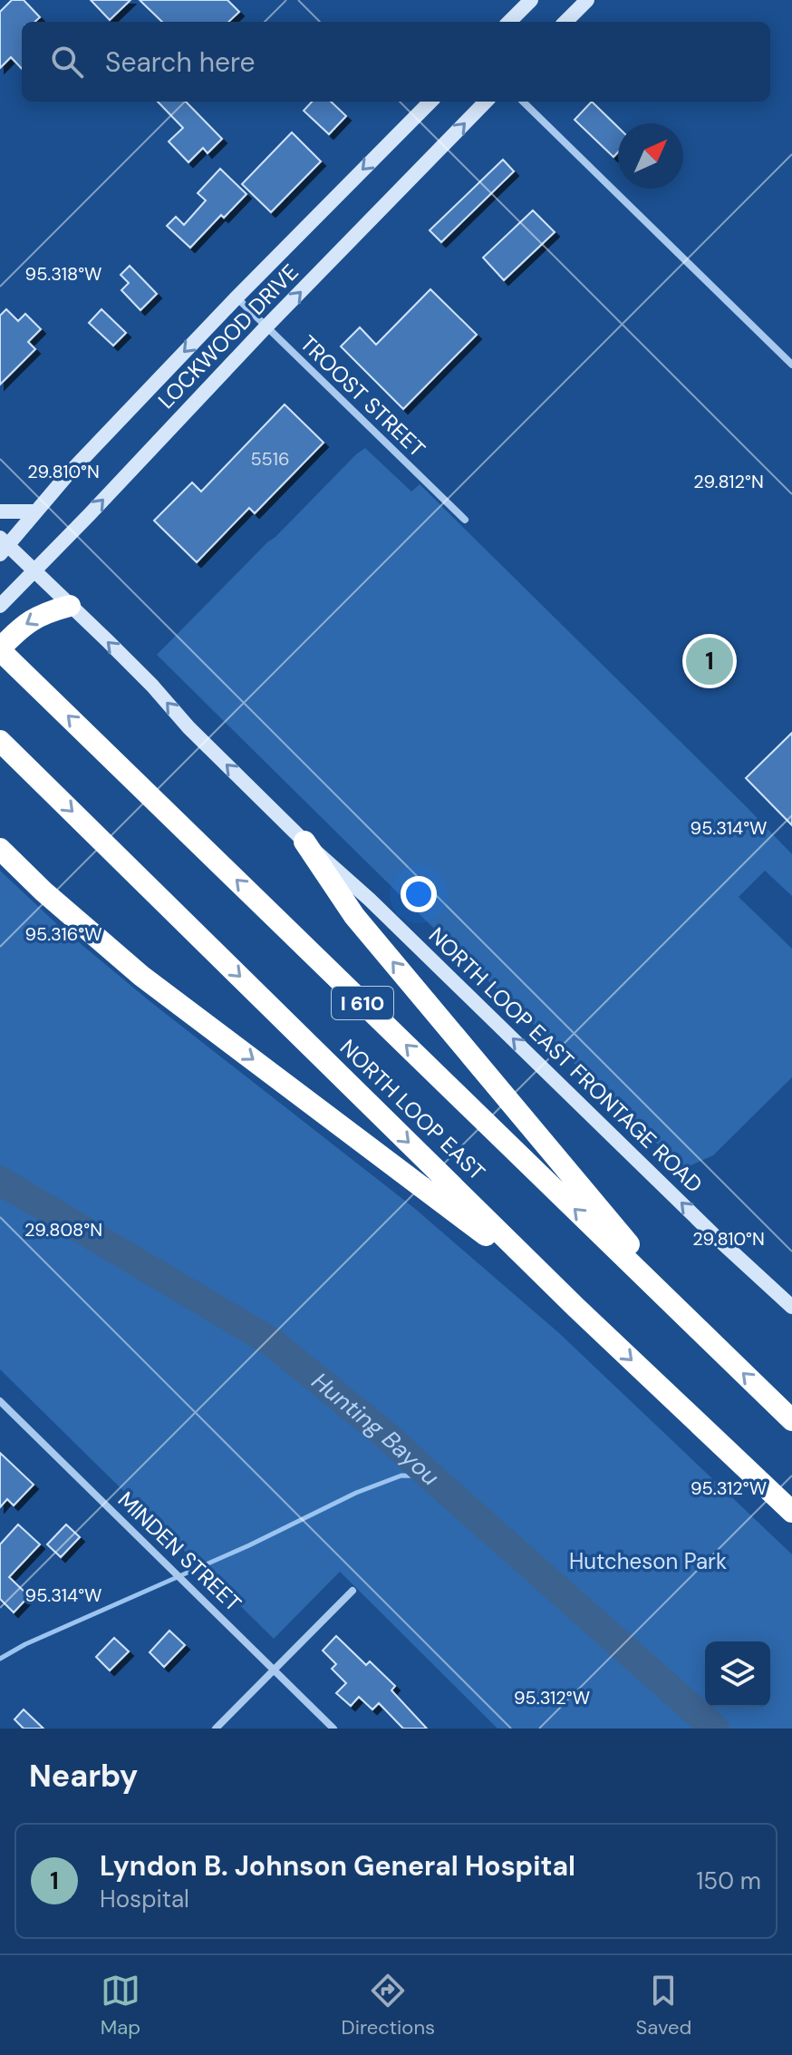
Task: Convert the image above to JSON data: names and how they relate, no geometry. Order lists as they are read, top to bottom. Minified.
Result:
{"streets":{"highway":["I 610","NORTH LOOP EAST"],"main road":["LOCKWOOD DRIVE","NORTH LOOP EAST FRONTAGE ROAD"],"street":["TROOST STREET","MINDEN STREET"]},"crossings":[["LOCKWOOD DRIVE","TROOST STREET"],["LOCKWOOD DRIVE","NORTH LOOP EAST FRONTAGE ROAD"]],"one_way":["NORTH LOOP EAST FRONTAGE ROAD"],"water":["Hunting Bayou"],"parks":["Hutcheson Park"],"house_numbers":["5516"],"north":"top right","page":{"search":"Search here","pins":"1","heading":"Nearby","list":[{"mark":"1","name":"Lyndon B. Johnson General Hospital","note":"Hospital","value":"150 m"}],"nav":["Map","Directions","Saved"]},"coordinates":["95.318°W","29.810°N","29.812°N","95.314°W","95.316°W","29.808°N","95.312°W"]}
